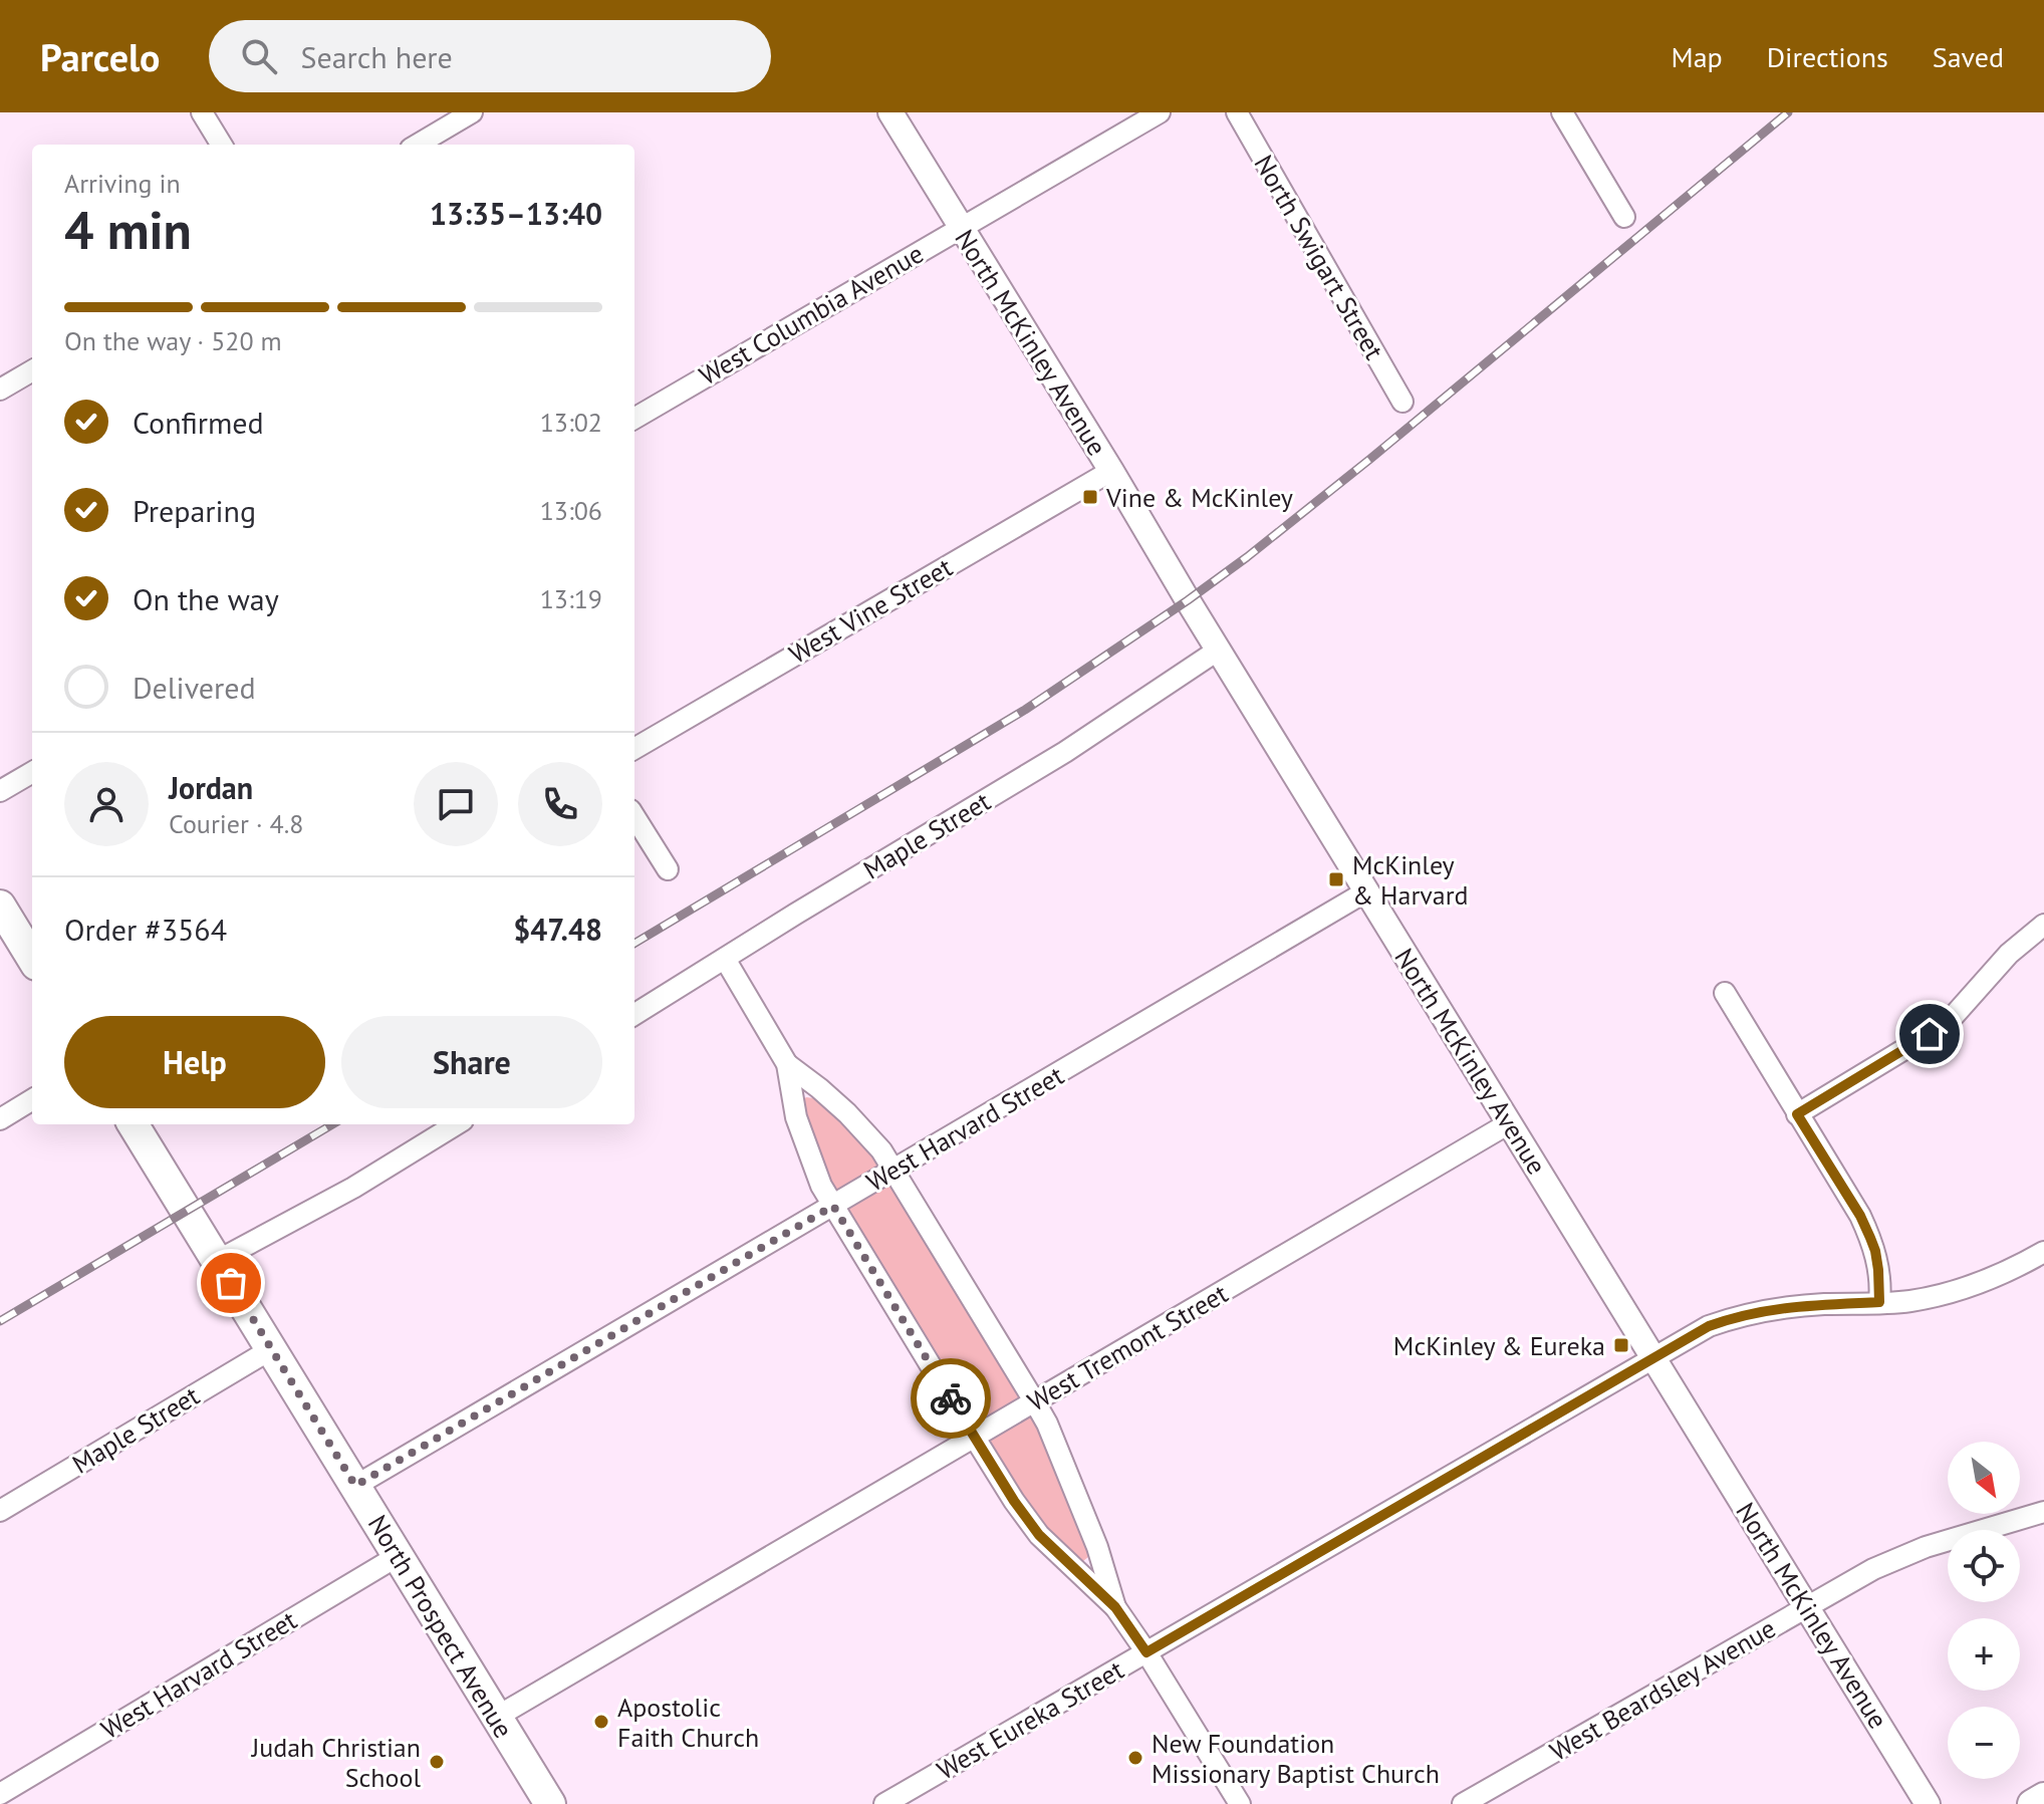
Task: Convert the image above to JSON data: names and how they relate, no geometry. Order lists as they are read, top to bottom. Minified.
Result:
{"streets":{"main road":["North Prospect Avenue"],"street":["North Swigart Street","West Columbia Avenue","North McKinley Avenue","West Vine Street","Maple Street","West Harvard Street","West Tremont Street","West Beardsley Avenue","West Eureka Street"]},"crossings":[["West Columbia Avenue","North McKinley Avenue"],["North McKinley Avenue","West Vine Street"],["North McKinley Avenue","Maple Street"],["North McKinley Avenue","West Harvard Street"],["North McKinley Avenue","West Tremont Street"],["North McKinley Avenue","West Beardsley Avenue"],["North McKinley Avenue","West Eureka Street"],["Maple Street","North Prospect Avenue"],["West Harvard Street","North Prospect Avenue"],["West Tremont Street","North Prospect Avenue"]],"places":{"transit":["Vine & McKinley","McKinley & Harvard","McKinley & Eureka"],"other":["Apostolic Faith Church","New Foundation Missionary Baptist Church","Judah Christian School"]},"north":"bottom right","page":{"header":"Parcelo","search":"Search here","nav":["Map","Directions","Saved"],"heading":["4 min","Arriving in","13:35–13:40"],"panel":["Jordan","Courier · 4.8","Order #3564","$47.48"],"bar":"On the way · 520 m","list":[["Confirmed","13:02"],["Preparing","13:06"],["On the way","13:19"],"Delivered"],"buttons":["Help","Share"],"map_buttons":["+","−"]}}
